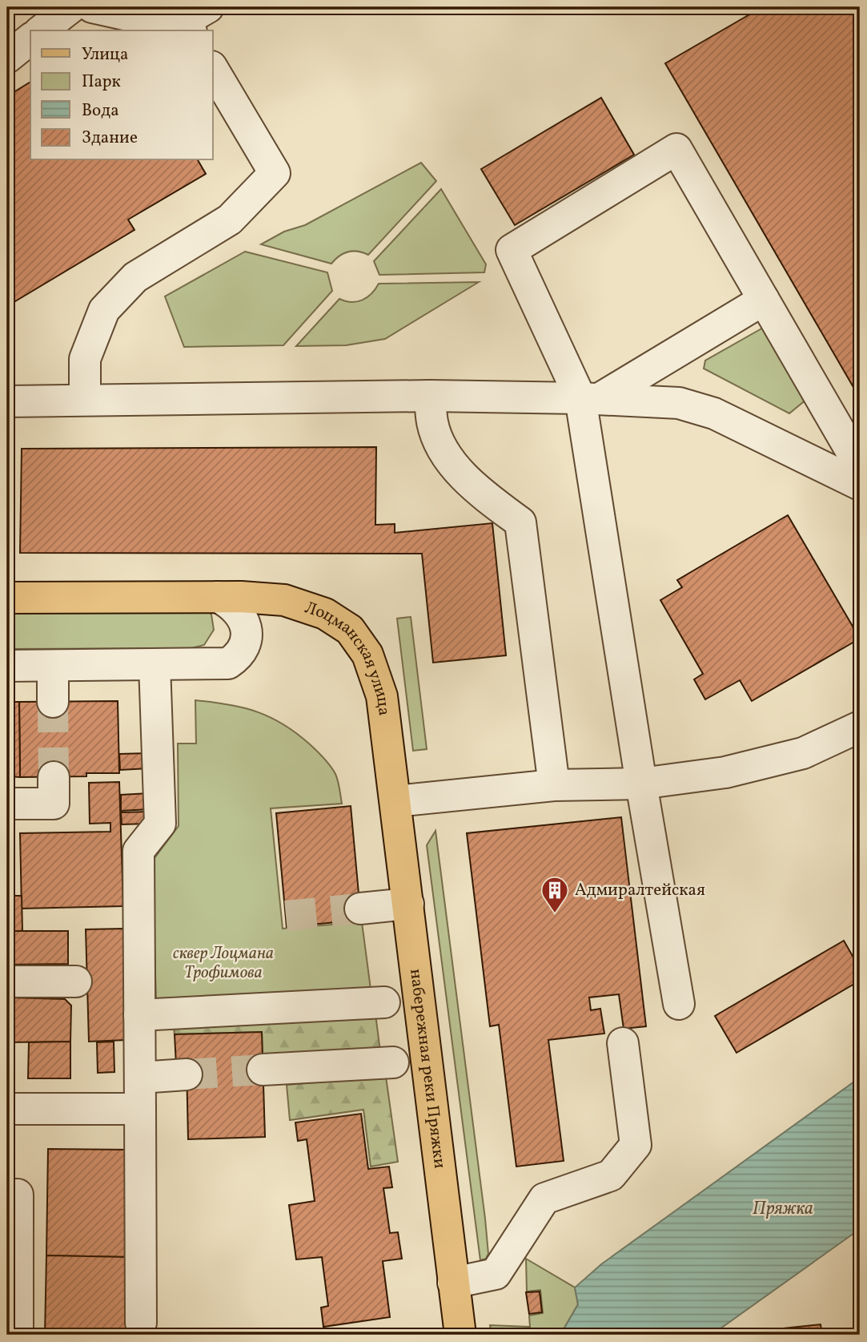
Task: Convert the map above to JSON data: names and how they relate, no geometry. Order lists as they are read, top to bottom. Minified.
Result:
{"streets":{"main road":["Лоцманская улица","набережная реки Пряжки"]},"crossings":[["Лоцманская улица","набережная реки Пряжки"]],"water":["Пряжка"],"parks":["сквер Лоцмана Трофимова"],"places":{"building":["Адмиралтейская"]},"legend":["Улица","Парк","Вода","Здание"]}
